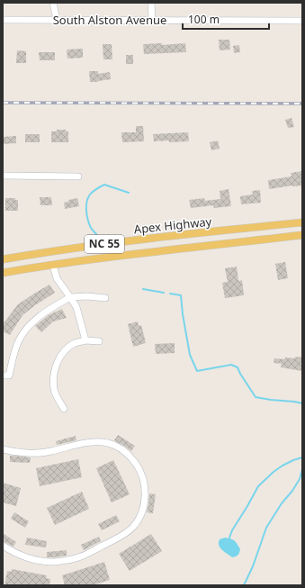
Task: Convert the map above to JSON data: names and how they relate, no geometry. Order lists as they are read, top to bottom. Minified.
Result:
{"streets":{"main road":["Apex Highway","NC 55"],"street":["South Alston Avenue"]},"scale_bar":"100 m"}
